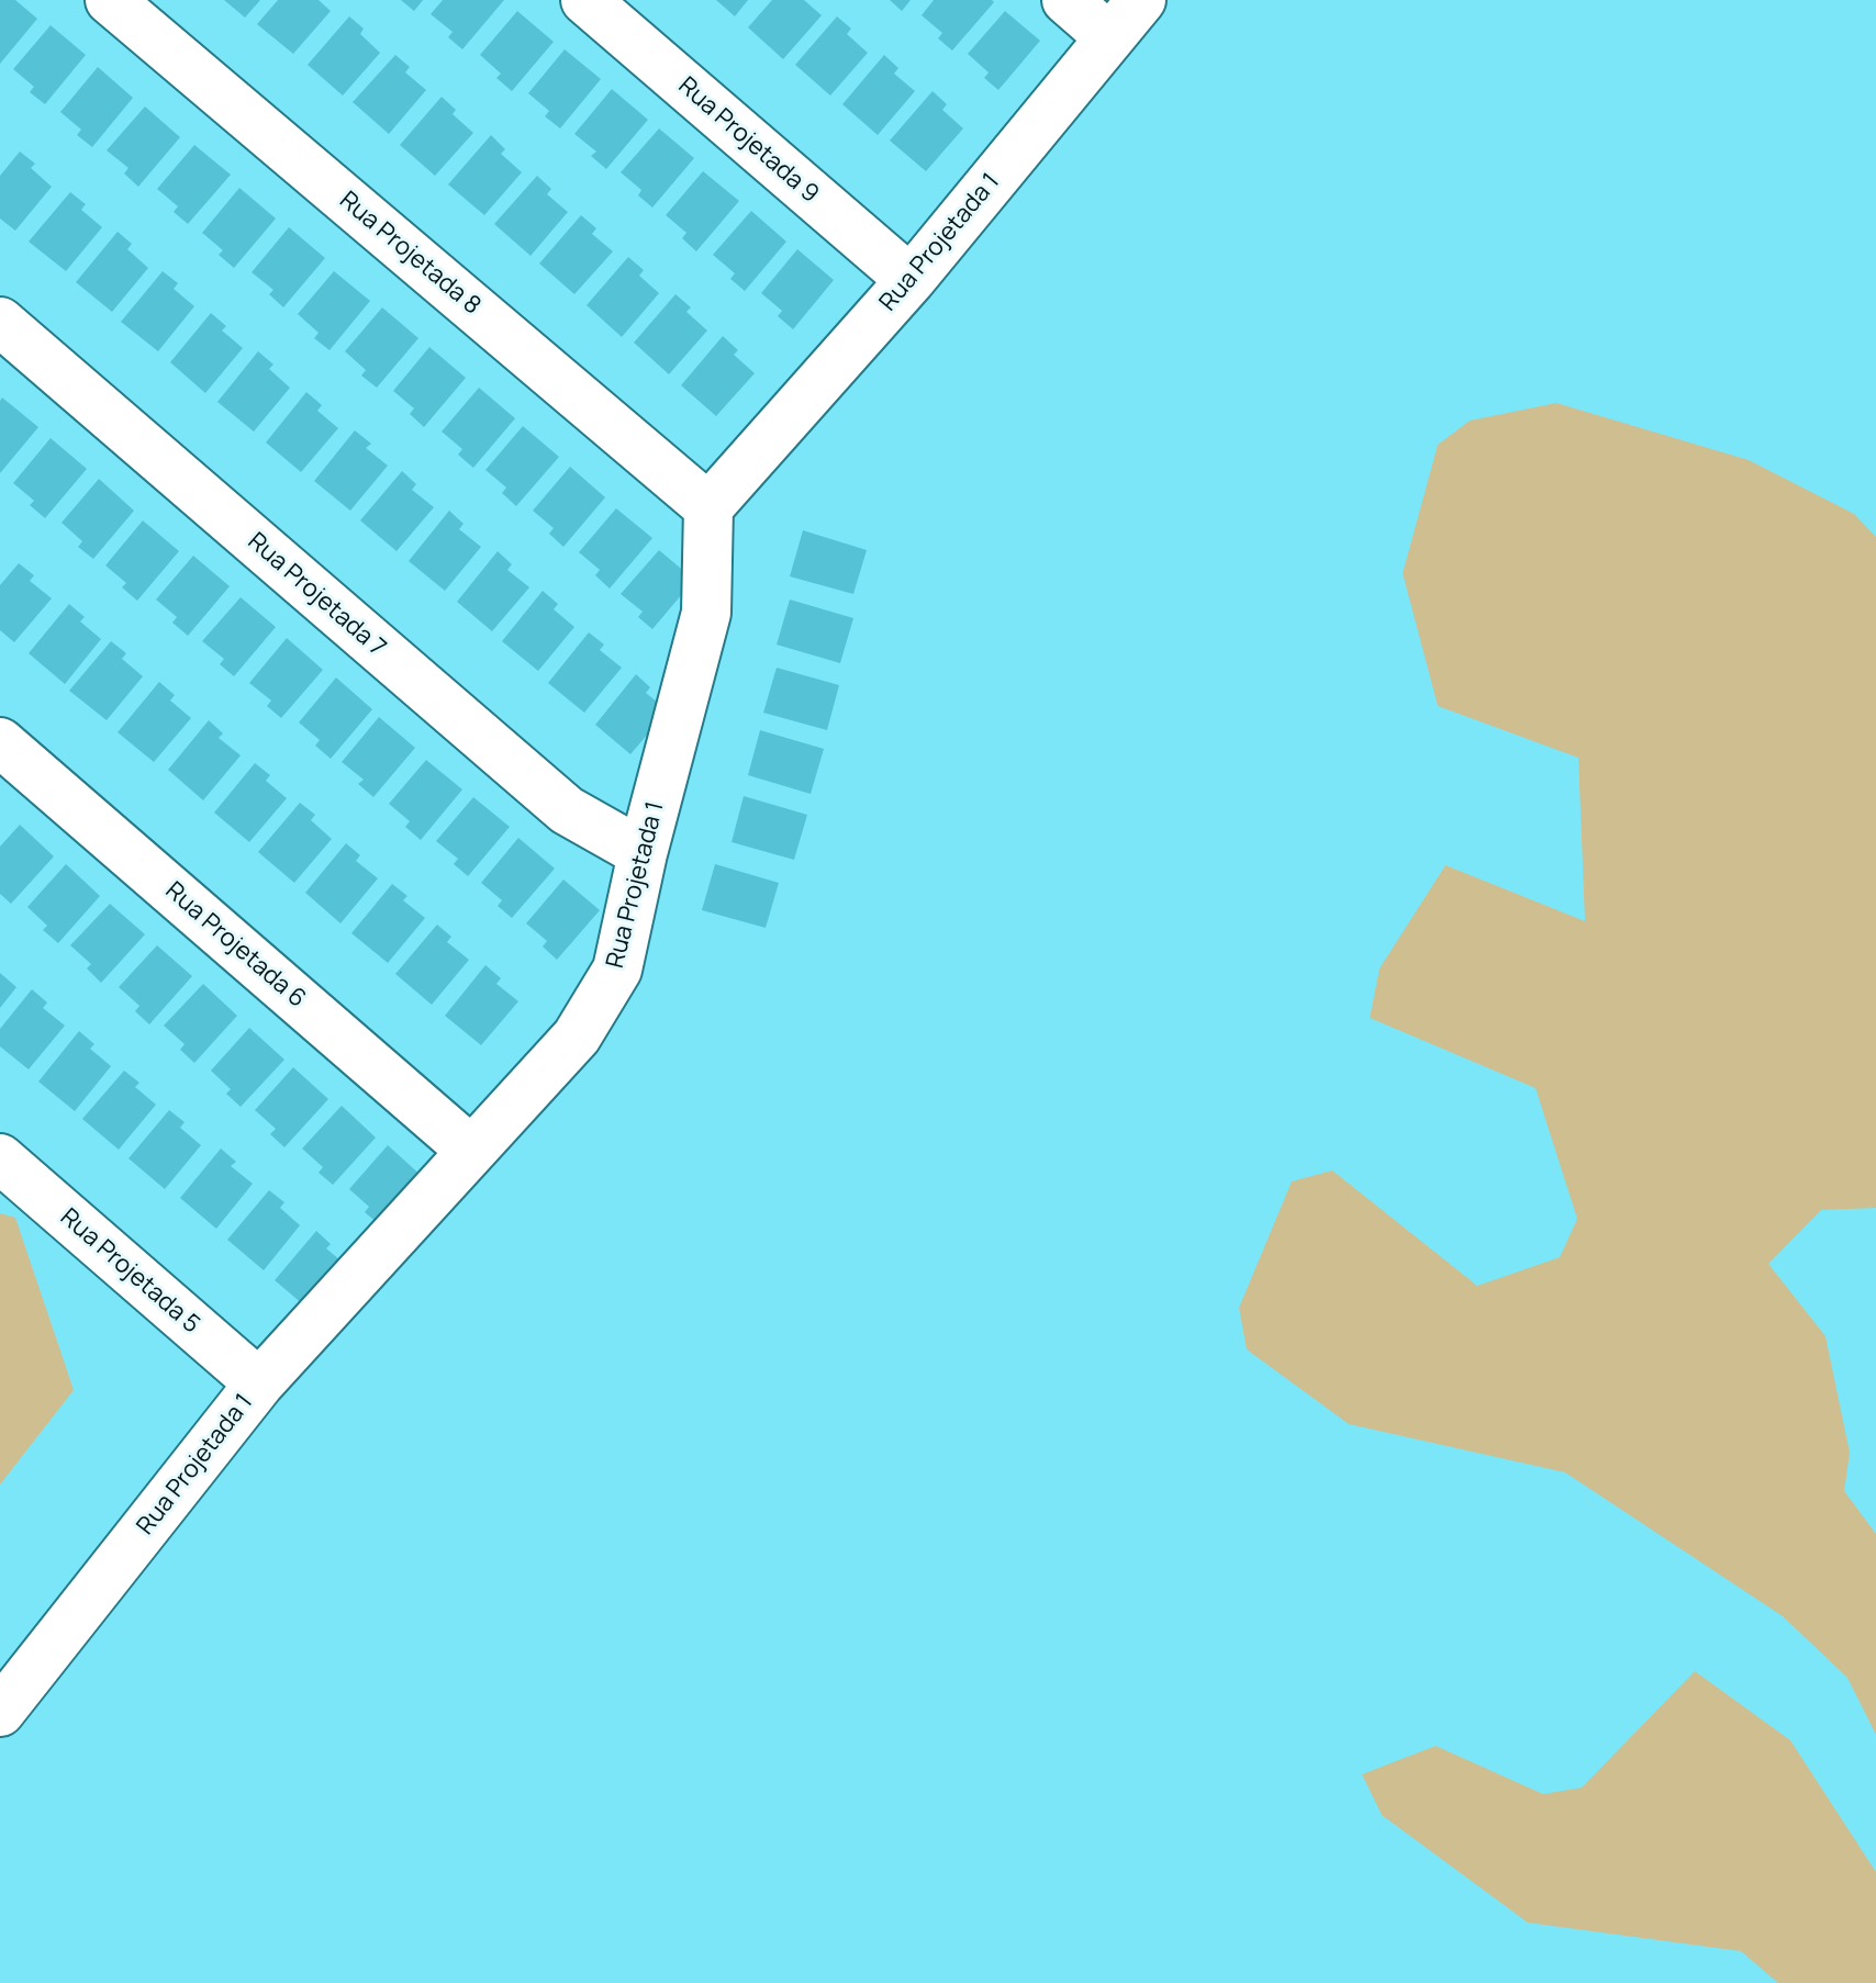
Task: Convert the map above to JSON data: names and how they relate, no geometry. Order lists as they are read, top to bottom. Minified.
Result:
{"streets":{"street":["Rua Projetada 9","Rua Projetada 1","Rua Projetada 8","Rua Projetada 7","Rua Projetada 6","Rua Projetada 5"]},"crossings":[["Rua Projetada 9","Rua Projetada 1"],["Rua Projetada 1","Rua Projetada 8"],["Rua Projetada 1","Rua Projetada 7"],["Rua Projetada 1","Rua Projetada 6"],["Rua Projetada 1","Rua Projetada 5"]]}
